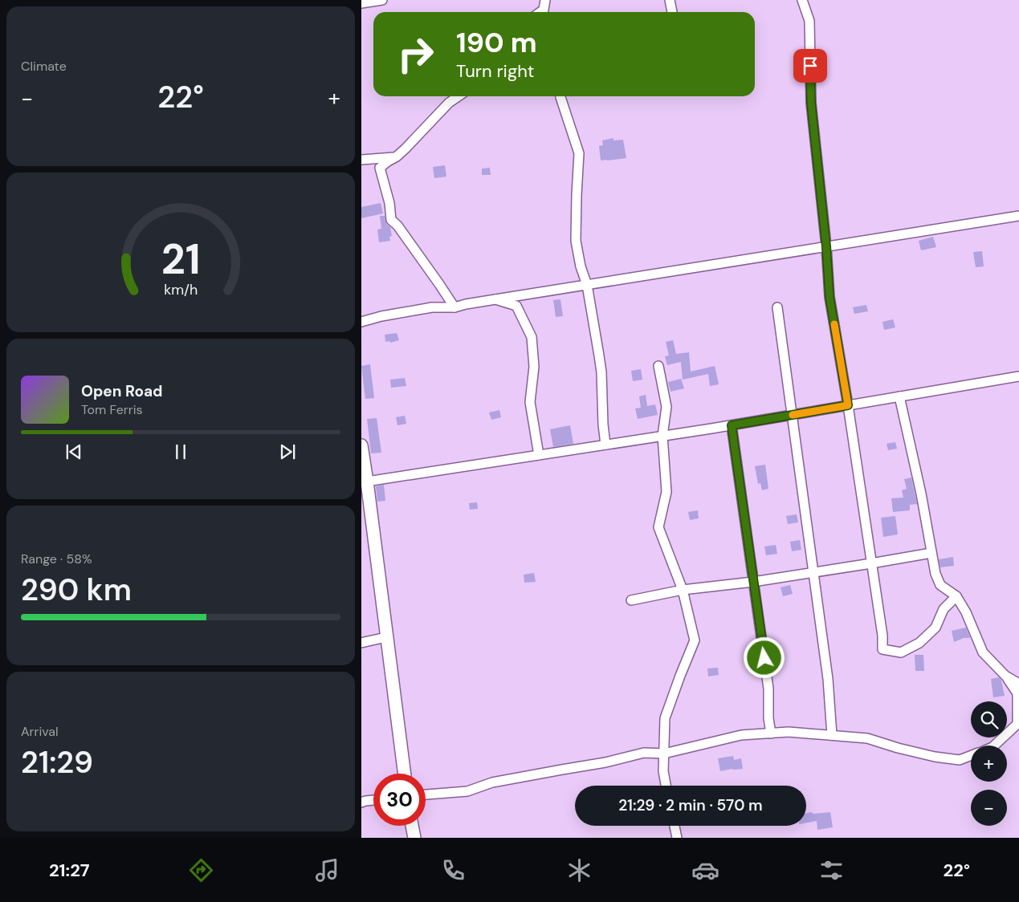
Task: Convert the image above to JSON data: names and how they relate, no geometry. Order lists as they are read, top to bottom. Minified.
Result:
{"page":{"tile":["Climate",["Range · 58%","290 km"],["Arrival","21:29"]],"turn":["190 m","Turn right"],"heat":["−","22°","+"],"song":["Open Road","Tom Ferris"],"map_buttons":["+","−"],"limit":"30","trip":"21:29 · 2 min · 570 m","tabs":["21:27","22°"],"gauge":["21","km/h"]}}
